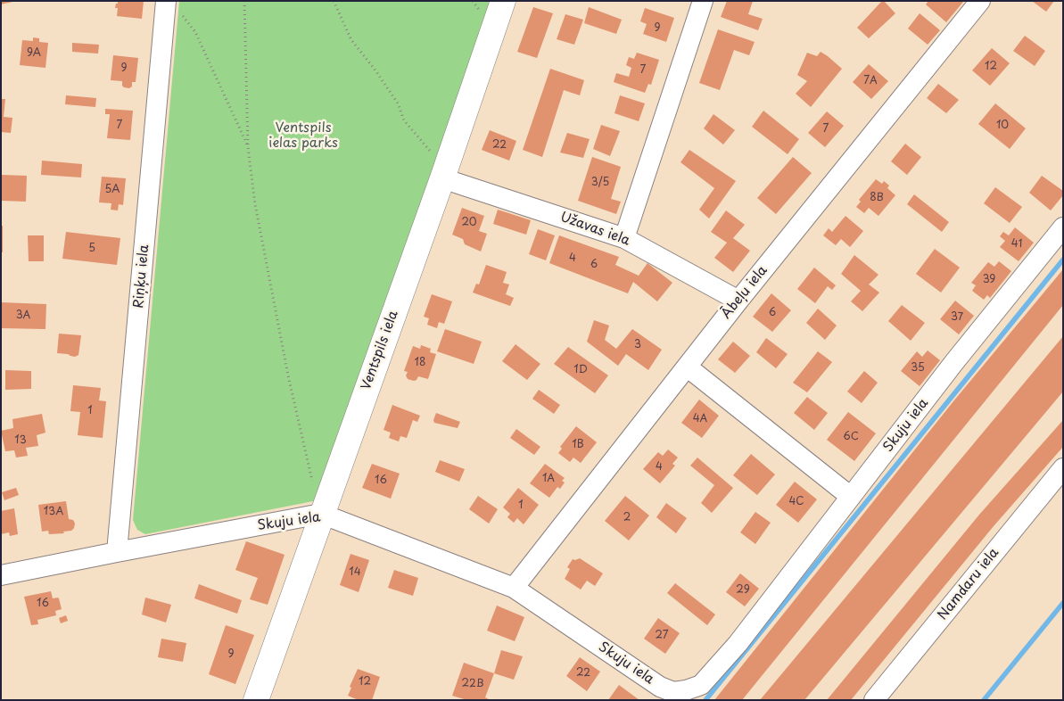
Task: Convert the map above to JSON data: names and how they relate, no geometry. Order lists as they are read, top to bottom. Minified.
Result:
{"streets":{"street":["Užavas iela","Riņķu iela","Ābeļu iela","Ventspils iela","Skuju iela","Namdaru iela"]},"crossings":[["Užavas iela","Ābeļu iela"],["Užavas iela","Ventspils iela"],["Riņķu iela","Skuju iela"],["Ābeļu iela","Skuju iela"],["Ventspils iela","Skuju iela"]],"parks":["Ventspils ielas parks"],"house_numbers":["9","9A","12","9","7","7A","7","10","7","22","3/5","5A","8B","20","41","5","4","6","39","6","3A","37","3","18","35","1D","1","4A","6C","13","1B","4","1A","16","4C","1","13A","2","14","29","16","27","9","22","12","22B"]}
